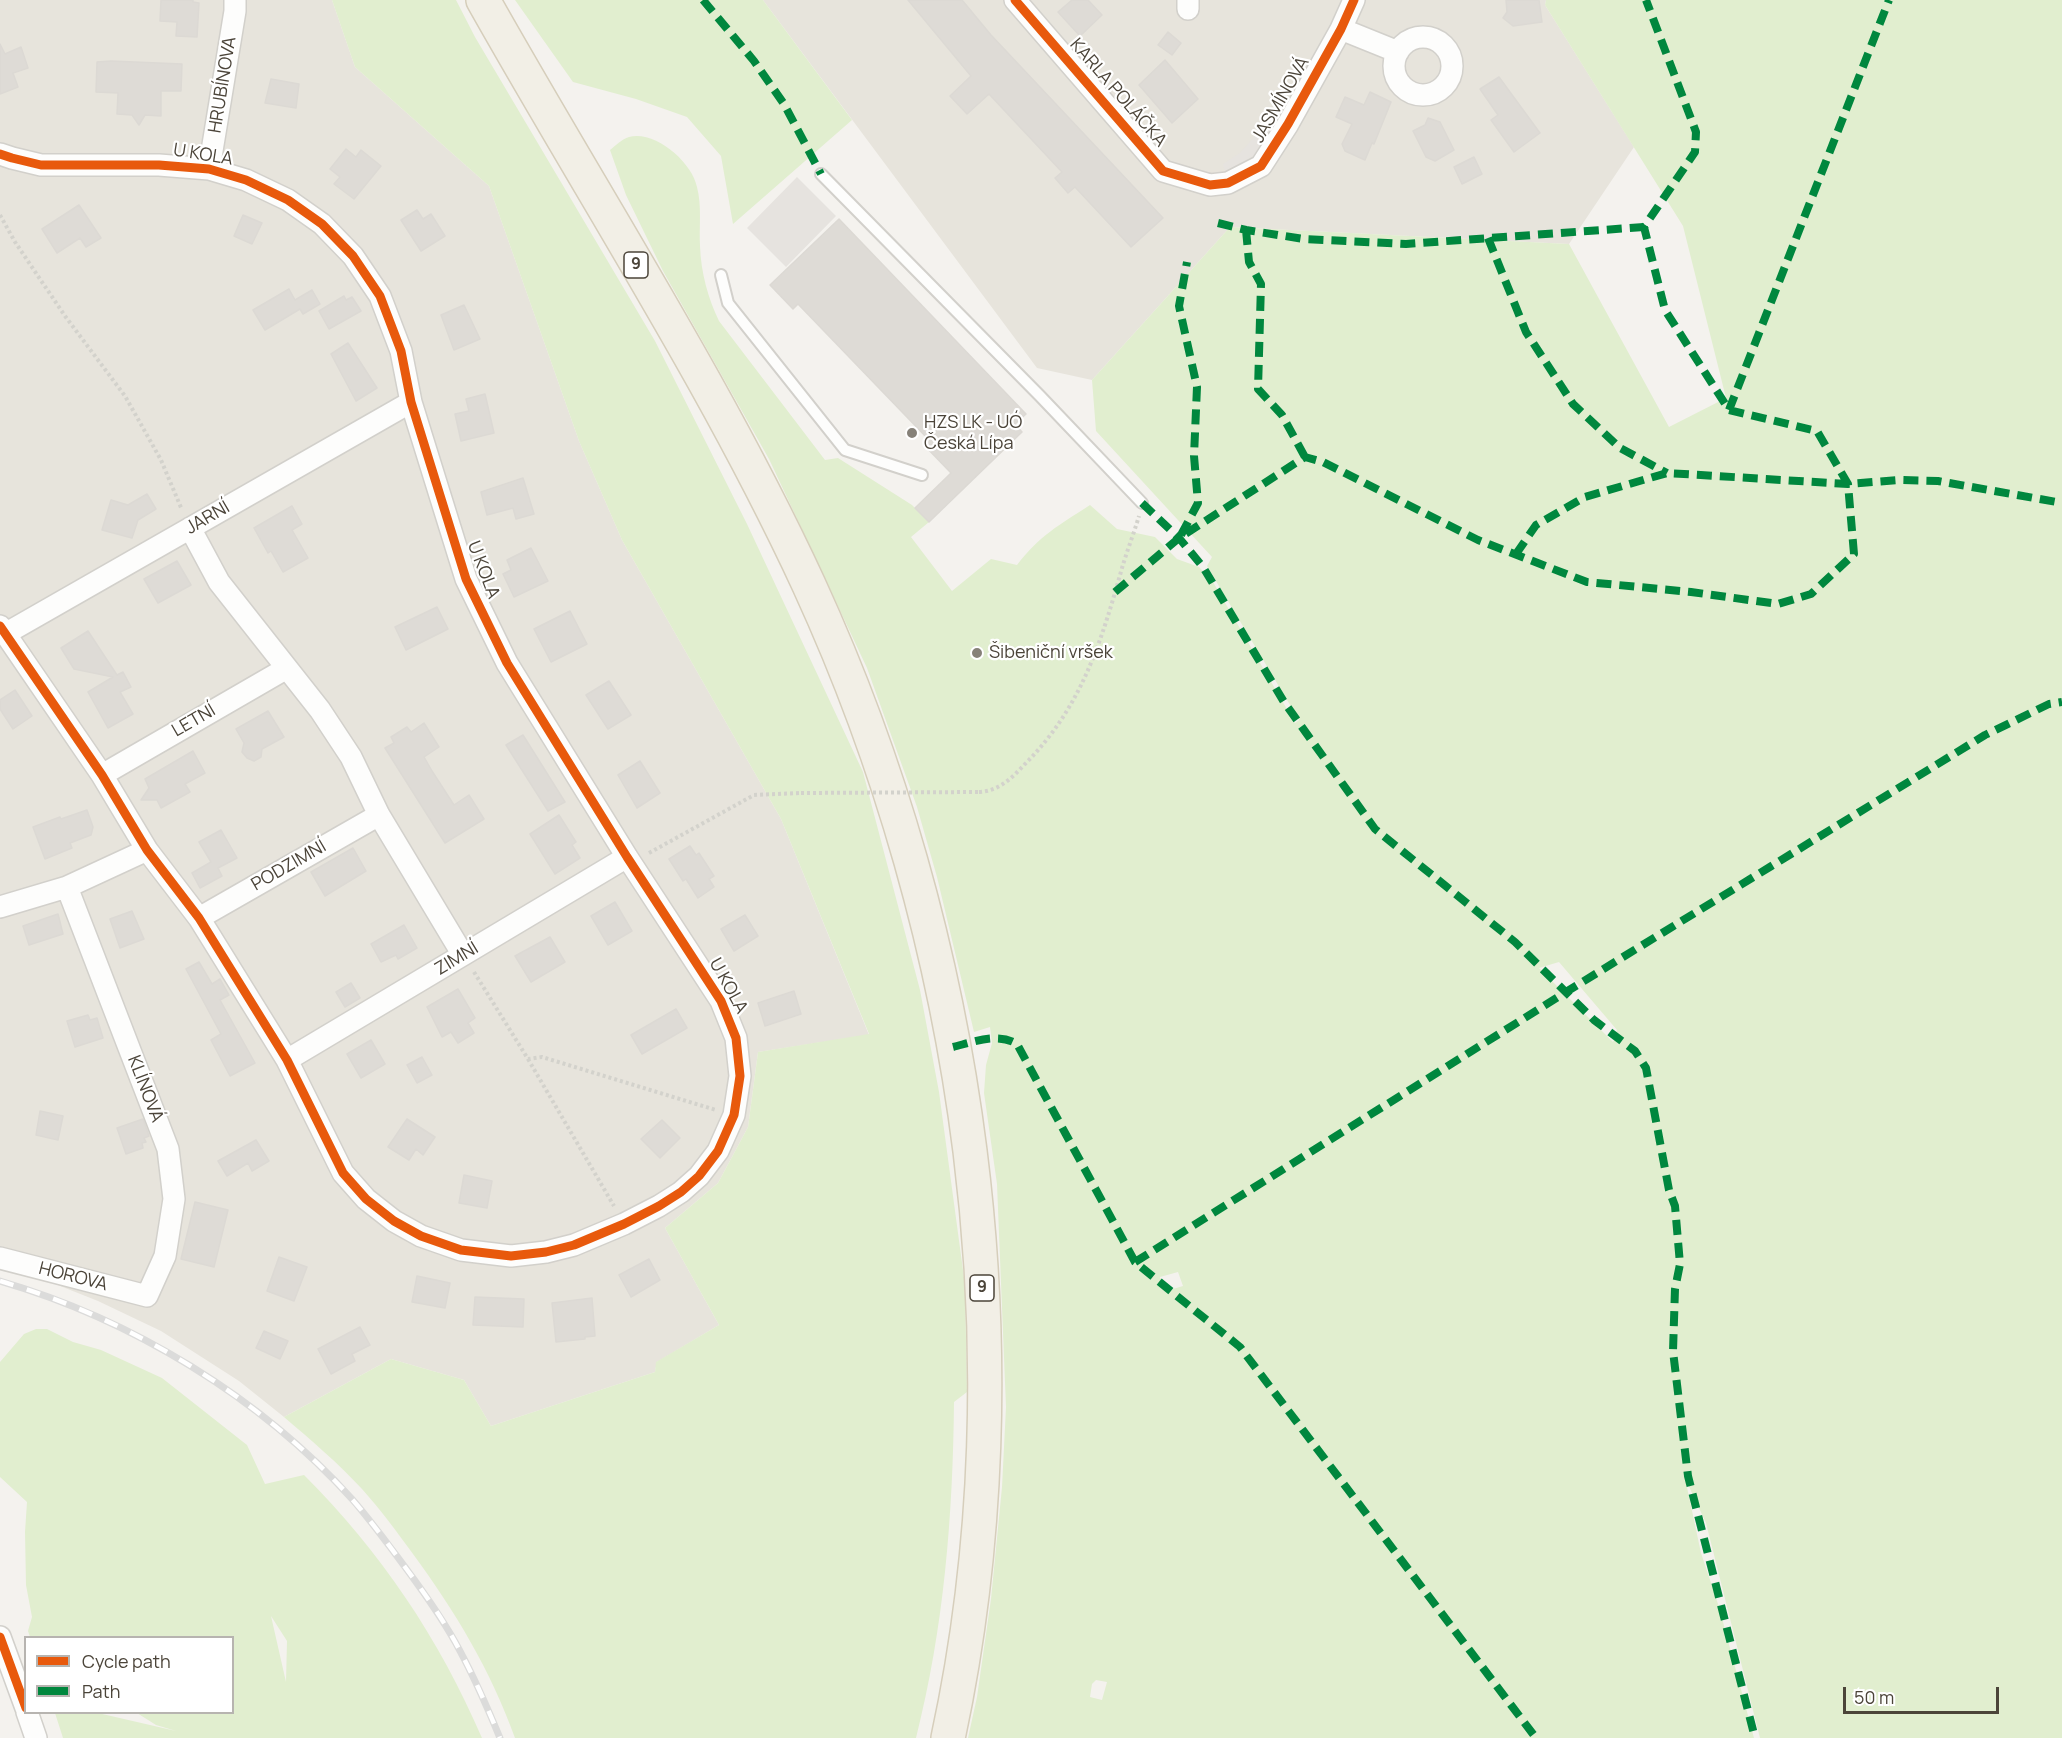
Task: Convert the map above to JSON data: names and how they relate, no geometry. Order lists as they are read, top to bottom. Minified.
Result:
{"streets":{"main road":["9"],"street":["HRUBÍNOVA","KARLA POLÁČKA","JASMÍNOVÁ","U KOLA","JARNÍ","LETNÍ","PODZIMNÍ","ZIMNÍ","KLÍNOVÁ","HOROVA"]},"crossings":[["HRUBÍNOVA","U KOLA"],["KARLA POLÁČKA","JASMÍNOVÁ"],["U KOLA","JARNÍ"],["U KOLA","LETNÍ"],["U KOLA","PODZIMNÍ"],["U KOLA","ZIMNÍ"],["KLÍNOVÁ","HOROVA"]],"places":["HZS LK - UÓ Česká Lípa","Šibeniční vršek"],"legend":["Cycle path","Path"],"scale_bar":"50 m"}
